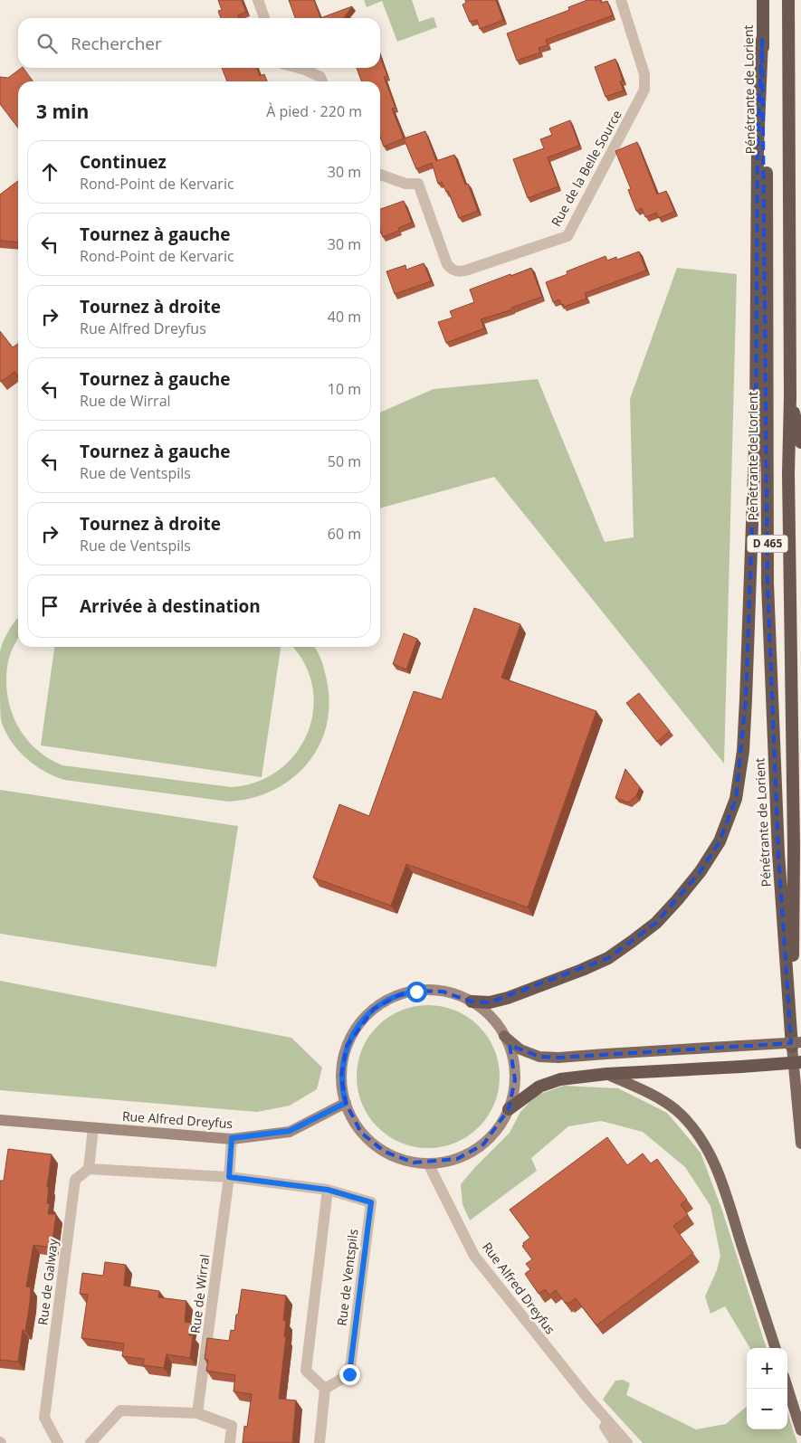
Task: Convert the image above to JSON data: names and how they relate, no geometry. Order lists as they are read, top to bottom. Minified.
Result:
{"streets":{"highway":["Pénétrante de Lorient","D 465"],"main road":["Rue Alfred Dreyfus"],"street":["Rue de la Belle Source","Rue de Ventspils","Rue de Galway","Rue de Wirral"]},"crossings":[["Rue Alfred Dreyfus","Rue de Wirral"],["Rue de Ventspils","Rue de Galway"],["Rue de Ventspils","Rue de Wirral"]],"page":{"search":"Rechercher","heading":["3 min","À pied · 220 m"],"list":[["Continuez","Rond-Point de Kervaric","30 m"],["Tournez à gauche","Rond-Point de Kervaric","30 m"],["Tournez à droite","Rue Alfred Dreyfus","40 m"],["Tournez à gauche","Rue de Wirral","10 m"],["Tournez à gauche","Rue de Ventspils","50 m"],["Tournez à droite","Rue de Ventspils","60 m"],"Arrivée à destination"],"map_buttons":["+","−"]}}
